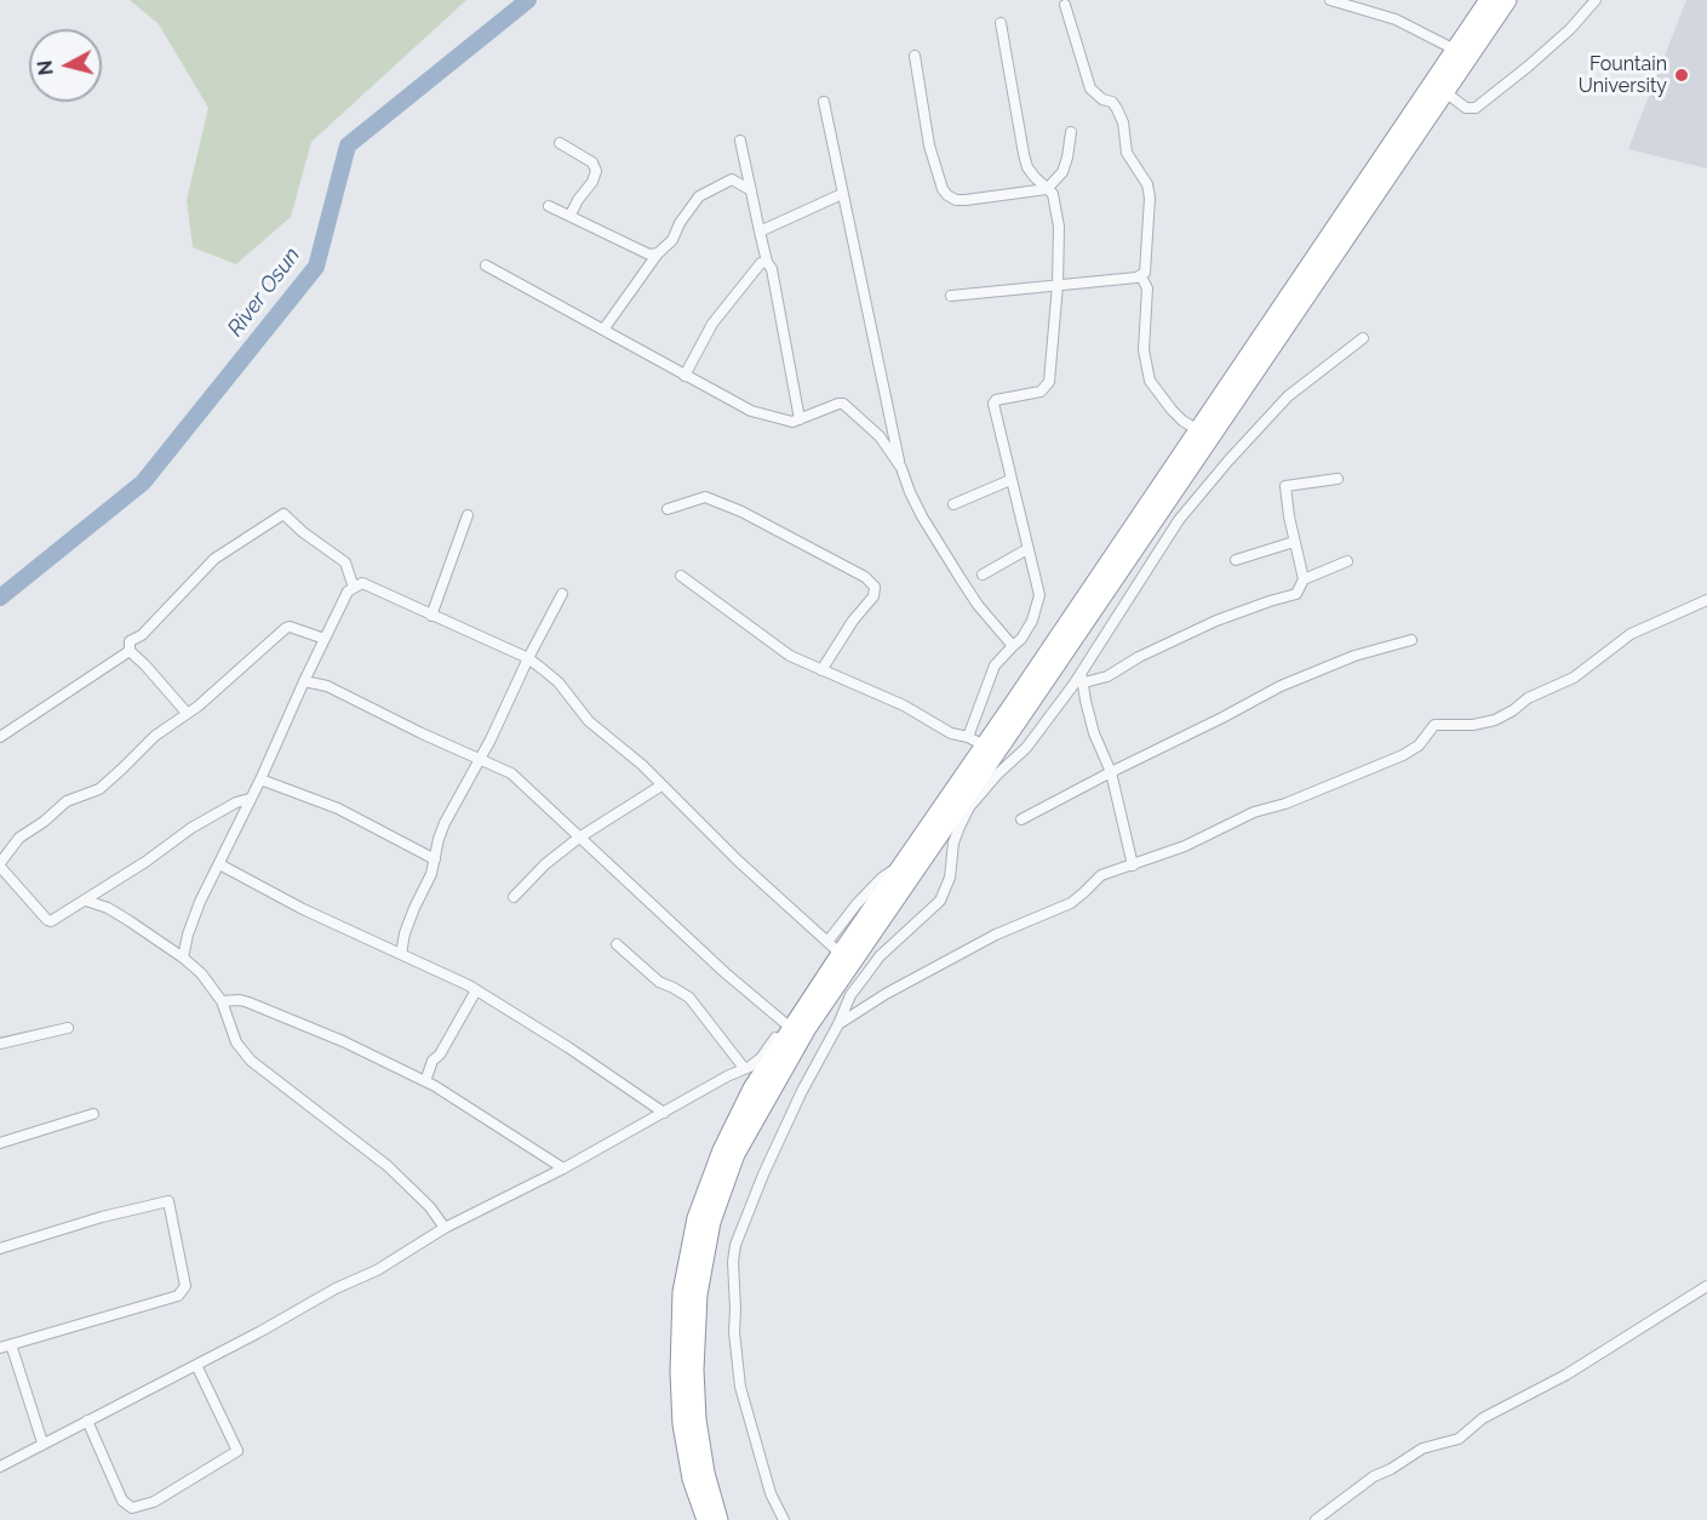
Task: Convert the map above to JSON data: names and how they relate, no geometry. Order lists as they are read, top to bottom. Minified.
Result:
{"water":["River Osun"],"places":["Fountain University"],"north":"left"}
